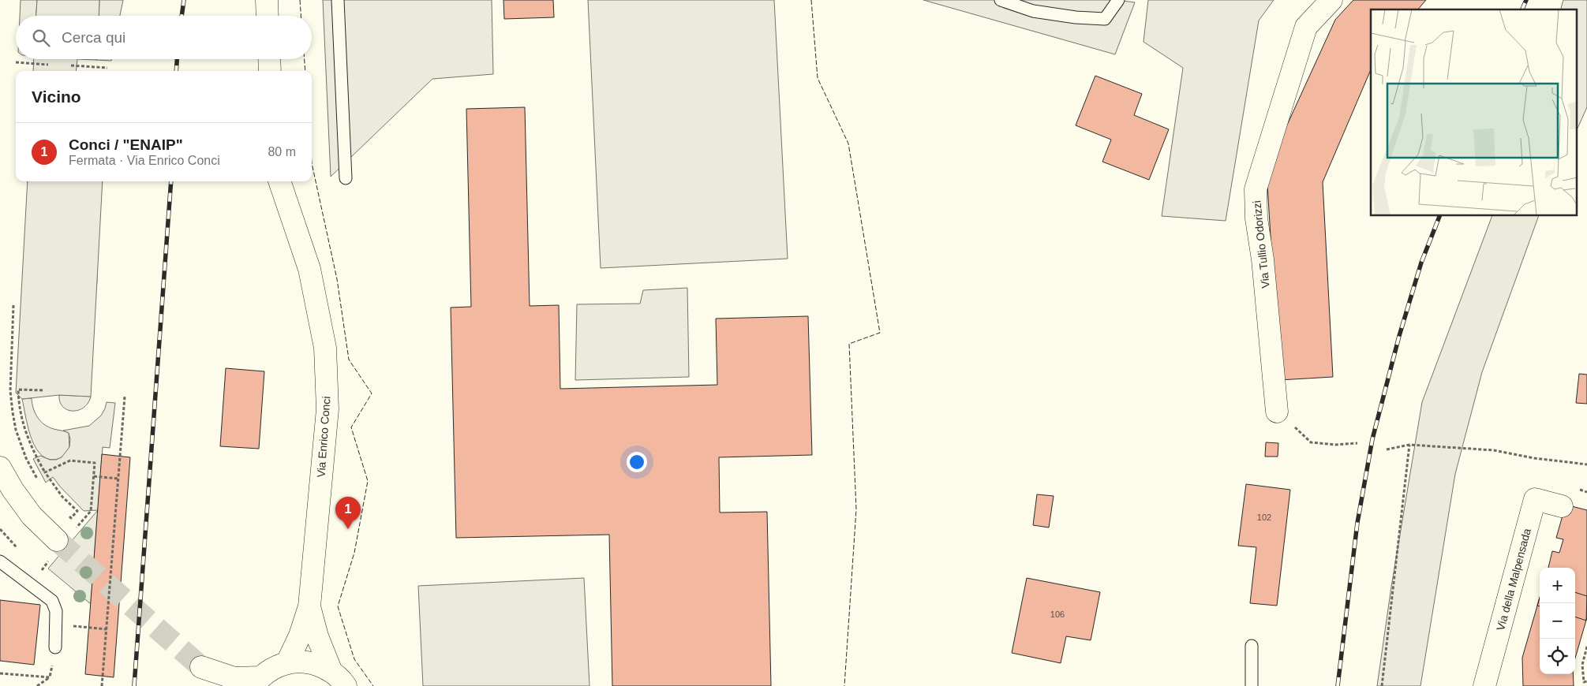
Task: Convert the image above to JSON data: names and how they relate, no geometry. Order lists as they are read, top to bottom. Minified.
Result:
{"streets":{"street":["Via Tullio Odorizzi","Via Enrico Conci","Via della Malpensada"]},"house_numbers":["102","106"],"page":{"search":"Cerca qui","heading":"Vicino","list":[{"mark":"1","name":"Conci / \"ENAIP\"","note":"Fermata · Via Enrico Conci","value":"80 m"}],"pins":"1","map_buttons":["+","−"]}}
